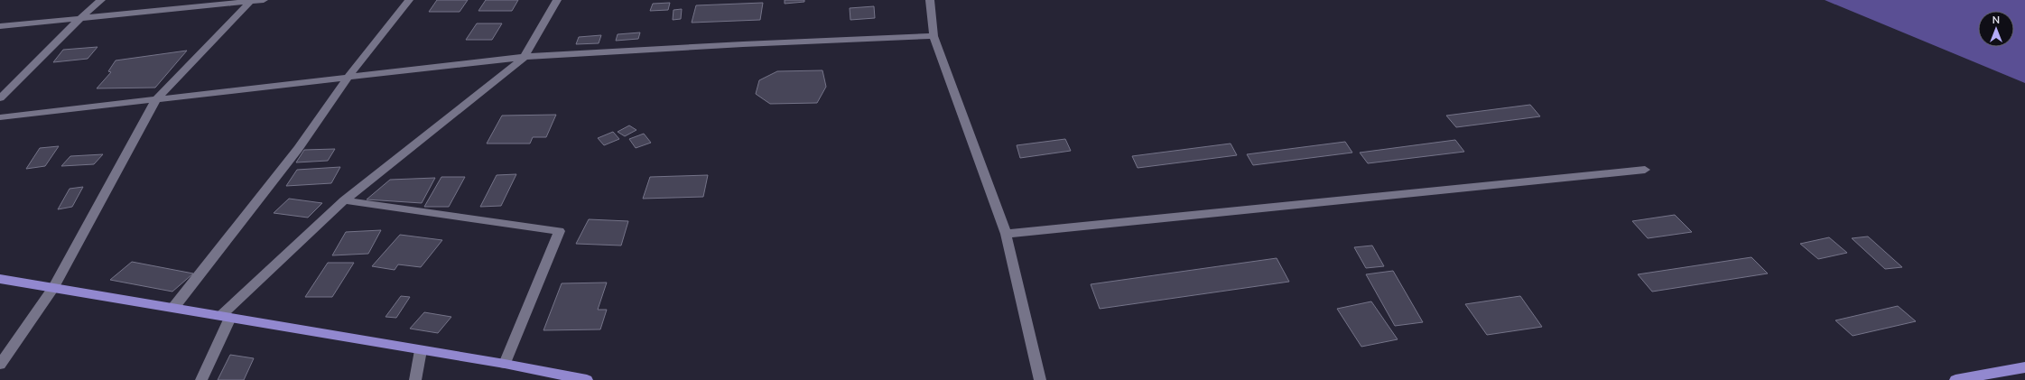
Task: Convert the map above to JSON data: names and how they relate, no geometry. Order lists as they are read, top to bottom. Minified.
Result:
{"north":"top"}
